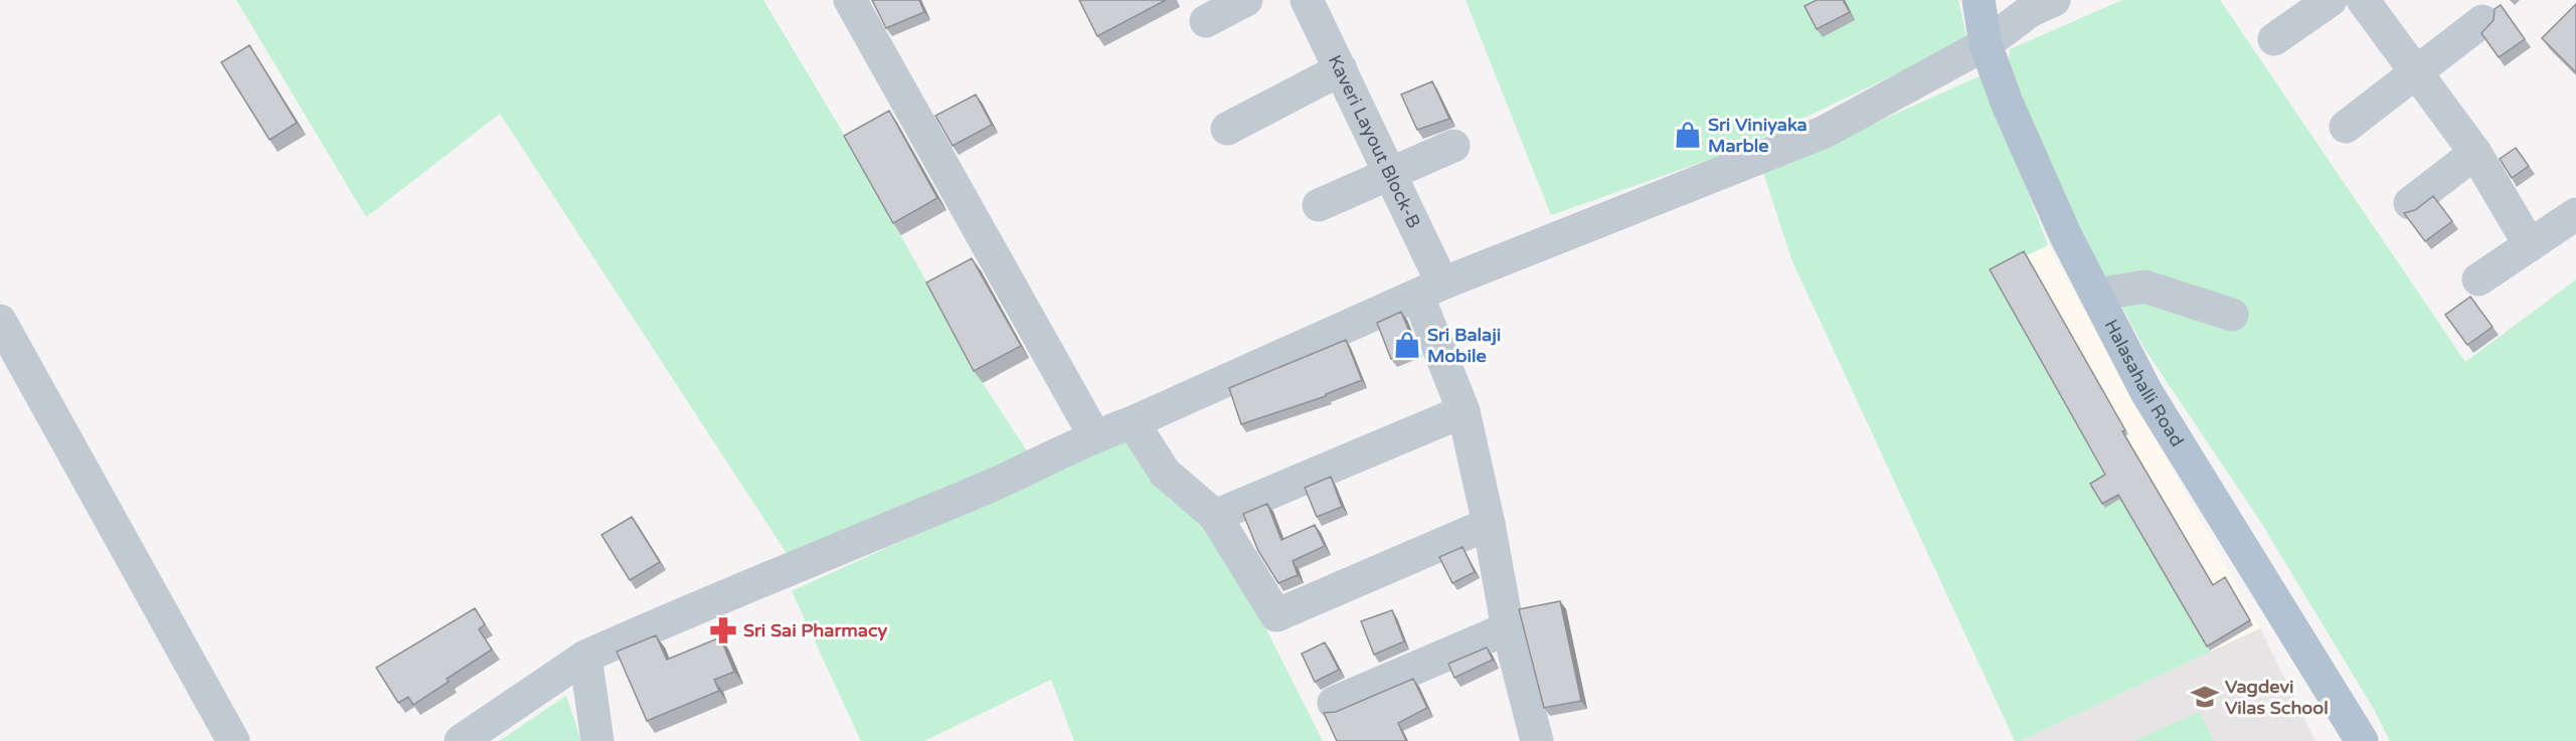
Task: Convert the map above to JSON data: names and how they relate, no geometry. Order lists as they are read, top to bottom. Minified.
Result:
{"streets":{"main road":["Halasahalli Road"],"street":["Kaveri Layout Block-B"]},"places":{"shop":["Sri Viniyaka Marble","Sri Balaji Mobile"],"pharmacy":["Sri Sai Pharmacy"],"school or university":["Vagdevi Vilas School"]}}
